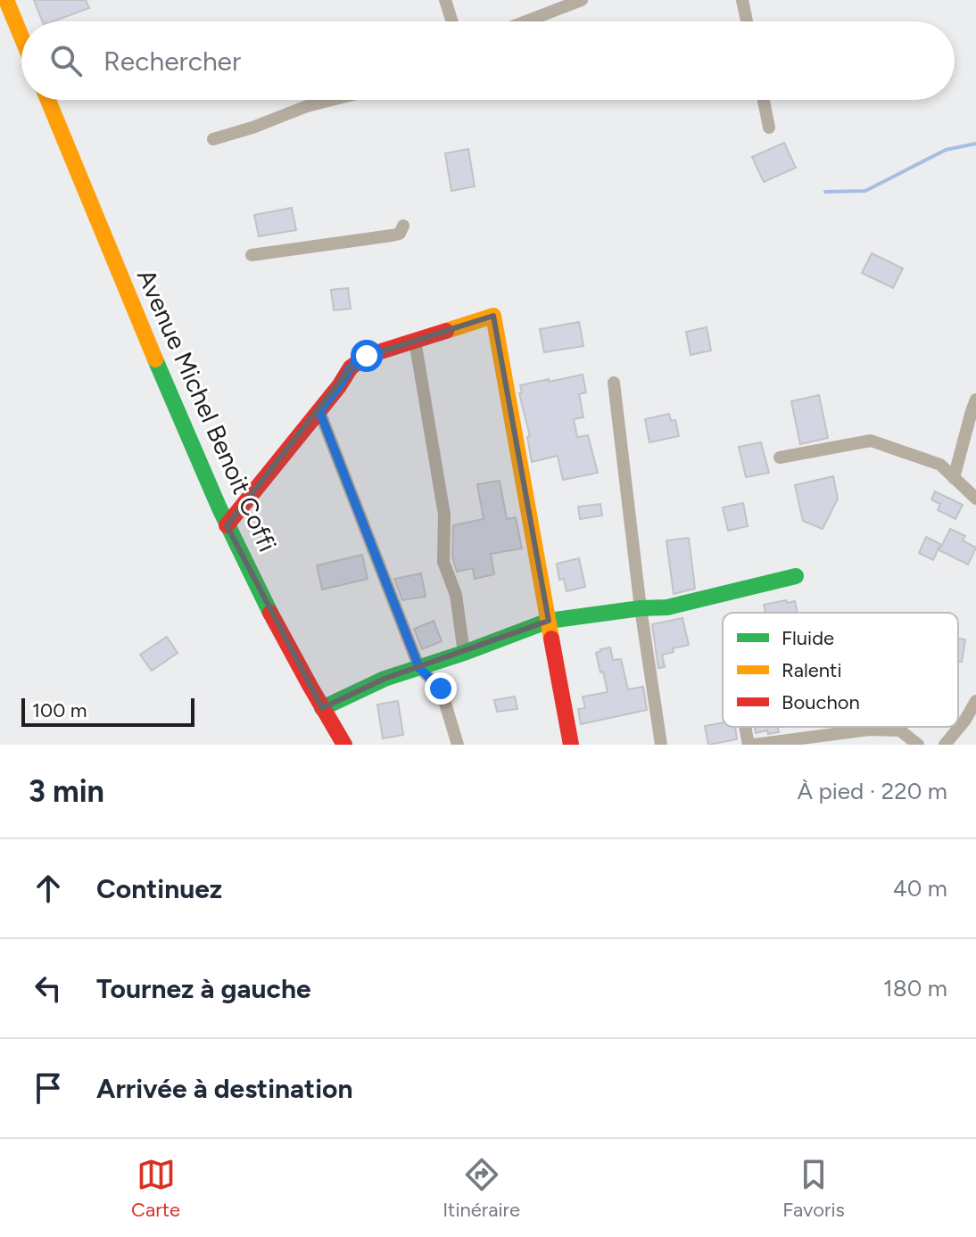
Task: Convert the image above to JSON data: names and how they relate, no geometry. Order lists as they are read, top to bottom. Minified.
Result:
{"streets":{"street":["Avenue Michel Benoit Coffi"]},"legend":["Fluide","Ralenti","Bouchon"],"scale_bar":"100 m","page":{"search":"Rechercher","scale":"100 m","heading":["3 min","À pied · 220 m"],"list":[["Continuez","40 m"],["Tournez à gauche","180 m"],"Arrivée à destination"],"nav":["Carte","Itinéraire","Favoris"]}}
